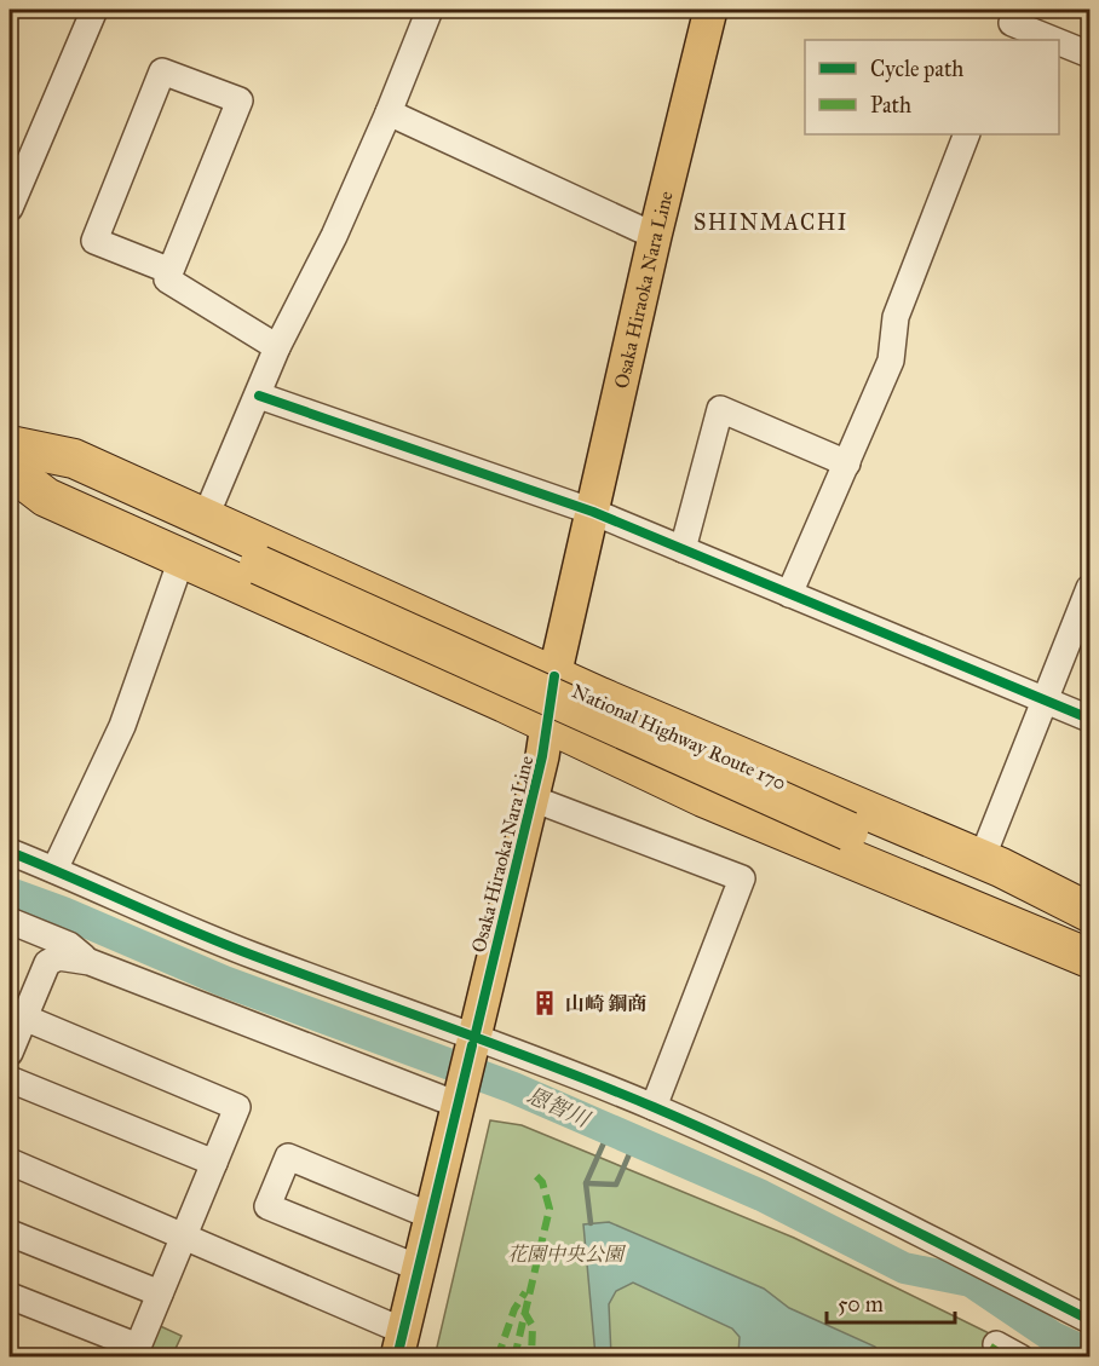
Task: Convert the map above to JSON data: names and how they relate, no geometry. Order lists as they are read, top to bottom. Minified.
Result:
{"streets":{"highway":["National Highway Route 170"],"main road":["Osaka Hiraoka Nara Line"]},"districts":["SHINMACHI"],"water":["恩智川"],"parks":["花園中央公園"],"places":{"building":["山崎 鋼商"]},"legend":["Cycle path","Path"],"scale_bar":"50 m"}
